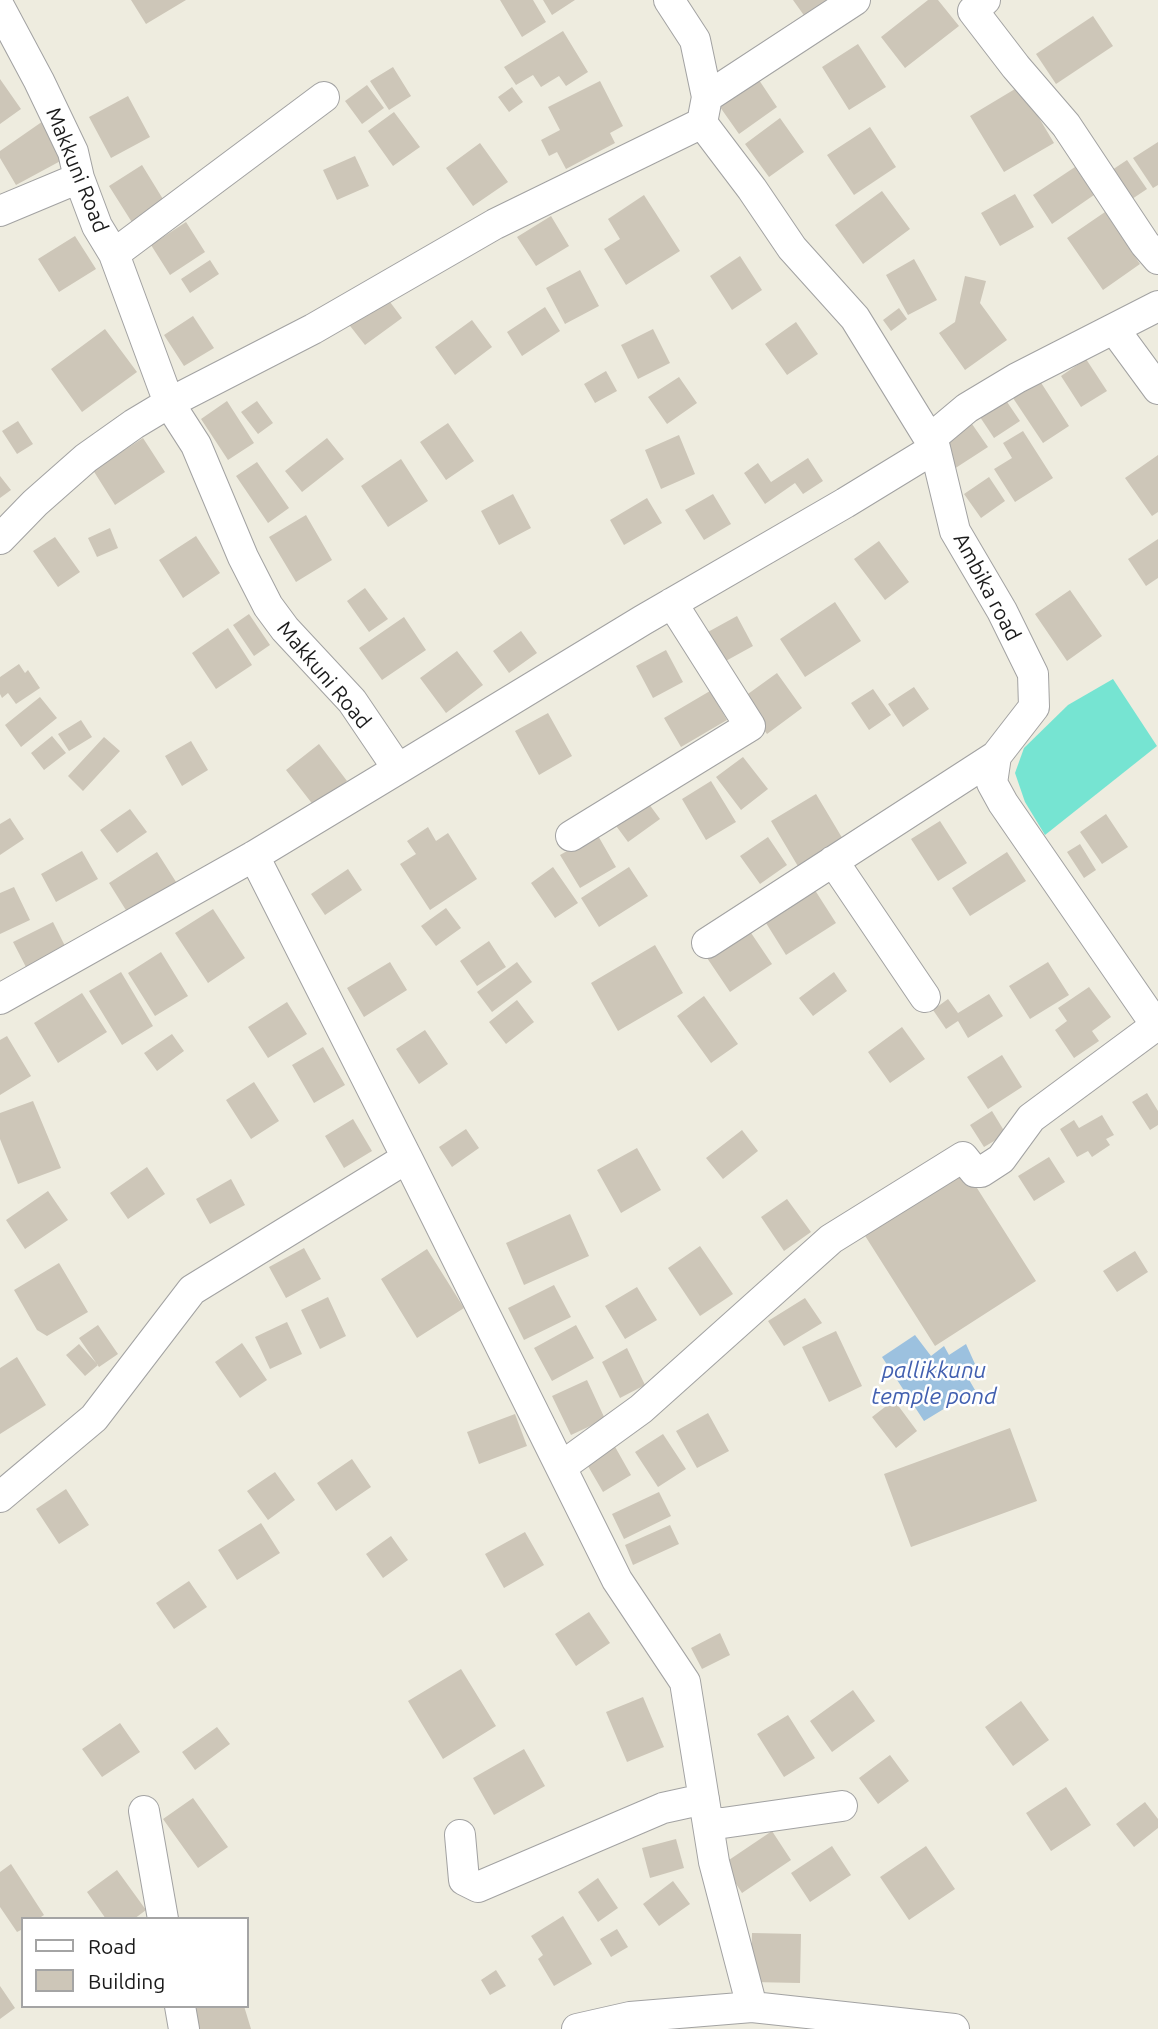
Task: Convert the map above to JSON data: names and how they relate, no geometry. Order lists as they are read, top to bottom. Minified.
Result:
{"streets":{"street":["Makkuni Road","Ambika road"]},"water":["pallikkunu temple pond"],"legend":["Road","Building"]}
